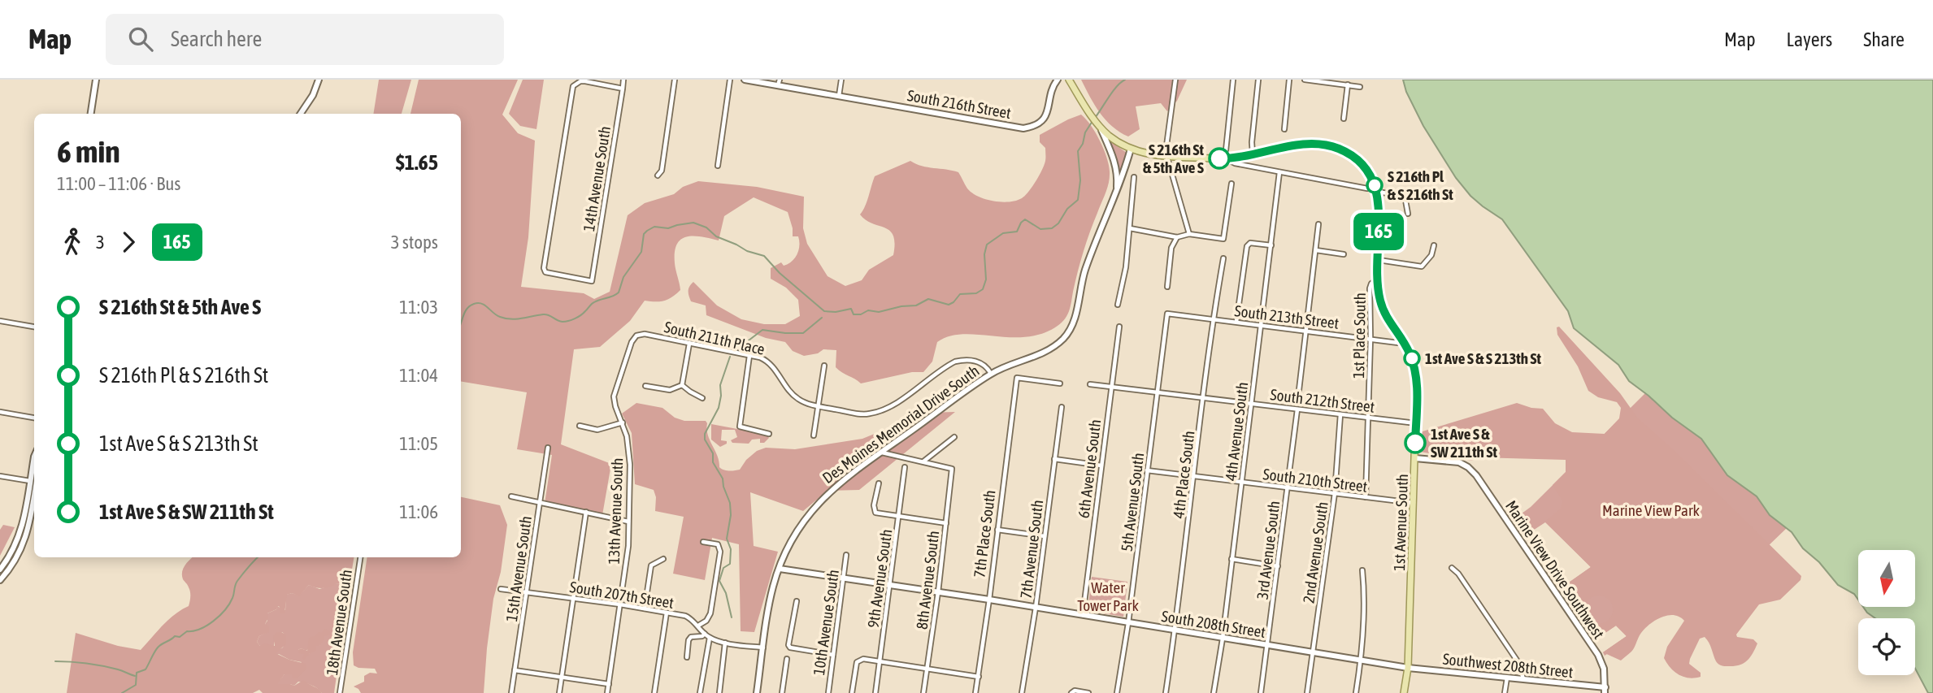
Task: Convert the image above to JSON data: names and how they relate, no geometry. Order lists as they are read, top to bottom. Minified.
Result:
{"streets":{"main road":["1st Avenue South"],"street":["South 216th Street","14th Avenue South","South 213th Street","1st Place South","South 211th Place","South 212th Street","Des Moines Memorial Drive South","4th Avenue South","6th Avenue South","4th Place South","South 210th Street","5th Avenue South","13th Avenue South","7th Place South","7th Avenue South","3rd Avenue South","2nd Avenue South","15th Avenue South","Marine View Drive Southwest","9th Avenue South","8th Avenue South","South 207th Street","18th Avenue South","10th Avenue South","South 208th Street","Southwest 208th Street"]},"crossings":[["South 213th Street","1st Place South"],["South 213th Street","4th Avenue South"],["South 213th Street","4th Place South"],["South 213th Street","5th Avenue South"],["South 213th Street","1st Avenue South"],["1st Place South","South 212th Street"],["1st Place South","South 210th Street"],["1st Place South","1st Avenue South"],["South 211th Place","Des Moines Memorial Drive South"],["South 211th Place","13th Avenue South"],["South 212th Street","4th Avenue South"],["South 212th Street","6th Avenue South"],["South 212th Street","4th Place South"],["South 212th Street","5th Avenue South"],["South 212th Street","1st Avenue South"],["South 212th Street","3rd Avenue South"],["South 212th Street","2nd Avenue South"],["Des Moines Memorial Drive South","South 207th Street"],["Des Moines Memorial Drive South","South 208th Street"],["4th Avenue South","South 210th Street"],["4th Avenue South","South 208th Street"],["6th Avenue South","South 208th Street"],["4th Place South","South 210th Street"],["4th Place South","South 208th Street"],["South 210th Street","5th Avenue South"],["South 210th Street","1st Avenue South"],["South 210th Street","3rd Avenue South"],["South 210th Street","2nd Avenue South"],["5th Avenue South","South 208th Street"],["13th Avenue South","South 207th Street"],["1st Avenue South","Marine View Drive Southwest"],["1st Avenue South","South 208th Street"],["1st Avenue South","Southwest 208th Street"],["7th Place South","South 208th Street"],["7th Avenue South","South 208th Street"],["3rd Avenue South","South 208th Street"],["2nd Avenue South","South 208th Street"],["15th Avenue South","South 207th Street"],["Marine View Drive Southwest","Southwest 208th Street"],["9th Avenue South","South 208th Street"],["8th Avenue South","South 208th Street"],["10th Avenue South","South 208th Street"],["South 208th Street","Southwest 208th Street"]],"parks":["Marine View Park","Water Tower Park"],"places":["S 216th St & 5th Ave S","S 216th Pl & S 216th St","1st Ave S & S 213th St","1st Ave S & SW 211th St"],"lines":["bus line 165"],"north":"bottom","page":{"header":"Map","search":"Search here","nav":["Map","Layers","Share"],"on_map":"165","heading":["6 min","11:00 – 11:06 · Bus","$1.65"],"legs":["3","165","3 stops"],"list":[{"name":"S 216th St & 5th Ave S","value":"11:03"},{"name":"S 216th Pl & S 216th St","value":"11:04"},{"name":"1st Ave S & S 213th St","value":"11:05"},{"name":"1st Ave S & SW 211th St","value":"11:06"}]}}
